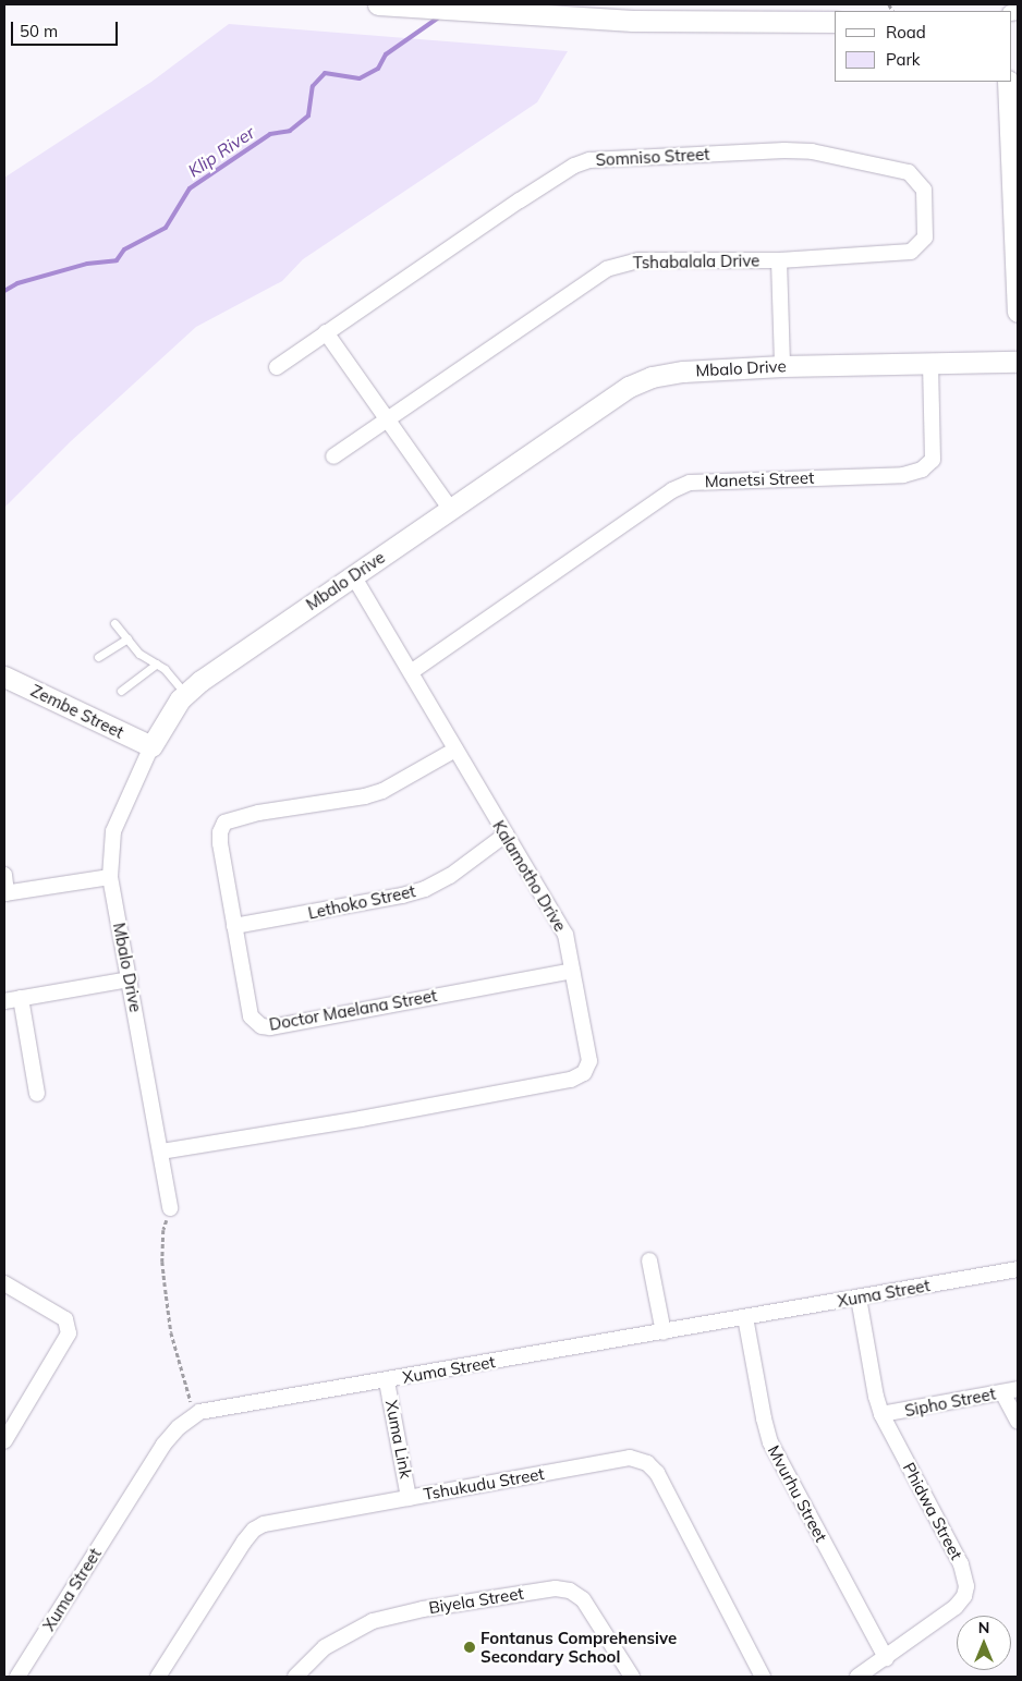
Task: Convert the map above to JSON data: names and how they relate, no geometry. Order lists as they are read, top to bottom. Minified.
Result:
{"streets":{"street":["Somniso Street","Tshabalala Drive","Mbalo Drive","Manetsi Street","Zembe Street","Kalamotho Drive","Lethoko Street","Doctor Maelana Street","Xuma Street","Sipho Street","Xuma Link","Tshukudu Street","Mvurhu Street","Phidwa Street","Biyela Street"]},"crossings":[["Somniso Street","Tshabalala Drive"],["Mbalo Drive","Manetsi Street"],["Mbalo Drive","Zembe Street"],["Mbalo Drive","Kalamotho Drive"],["Manetsi Street","Kalamotho Drive"],["Kalamotho Drive","Lethoko Street"],["Kalamotho Drive","Doctor Maelana Street"],["Lethoko Street","Doctor Maelana Street"],["Xuma Street","Xuma Link"],["Xuma Street","Mvurhu Street"],["Xuma Street","Phidwa Street"],["Sipho Street","Phidwa Street"],["Xuma Link","Tshukudu Street"],["Mvurhu Street","Phidwa Street"]],"water":["Klip River"],"places":["Fontanus Comprehensive Secondary School"],"legend":["Road","Park"],"scale_bar":"50 m","north":"top"}
